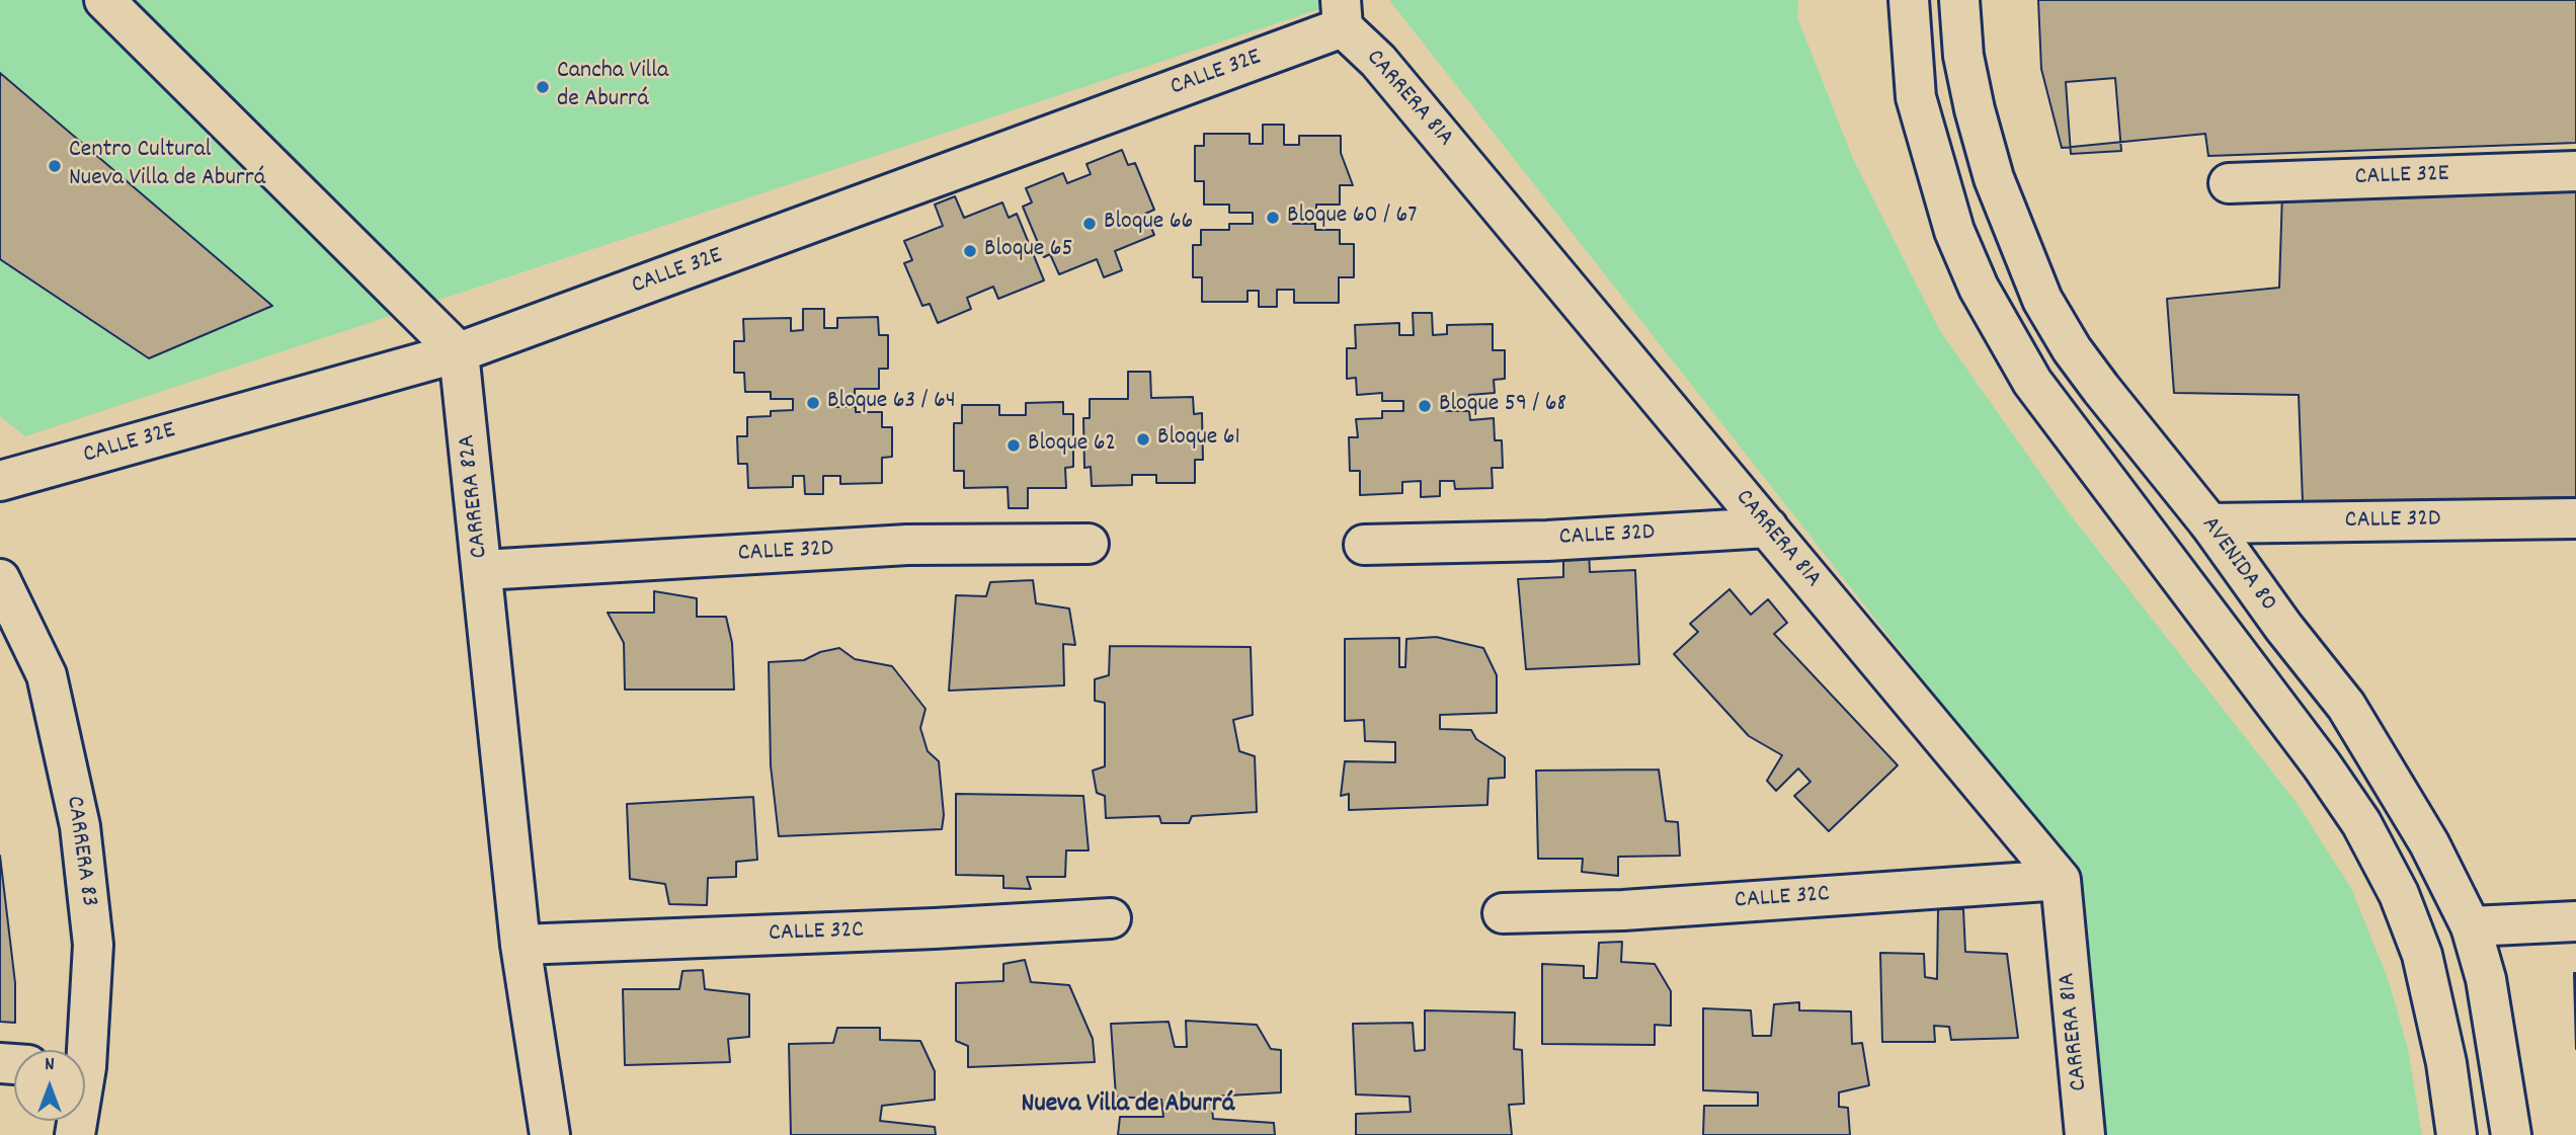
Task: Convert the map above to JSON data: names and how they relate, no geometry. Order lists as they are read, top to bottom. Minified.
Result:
{"streets":{"street":["CALLE 32E","CARRERA 81A","CARRERA 82A","CALLE 32D","AVENIDA 80","CARRERA 83","CALLE 32C"]},"crossings":[["CALLE 32E","CARRERA 81A"],["CALLE 32E","CARRERA 82A"],["CARRERA 81A","CALLE 32D"],["CARRERA 81A","CALLE 32C"],["CARRERA 82A","CALLE 32D"],["CARRERA 82A","CALLE 32C"],["CALLE 32D","AVENIDA 80"]],"districts":["Nueva Villa de Aburrá"],"places":["Cancha Villa de Aburrá","Centro Cultural Nueva Villa de Aburrá","Bloque 60 / 67","Bloque 66","Bloque 65","Bloque 63 / 64","Bloque 59 / 68","Bloque 61","Bloque 62"],"north":"top"}
